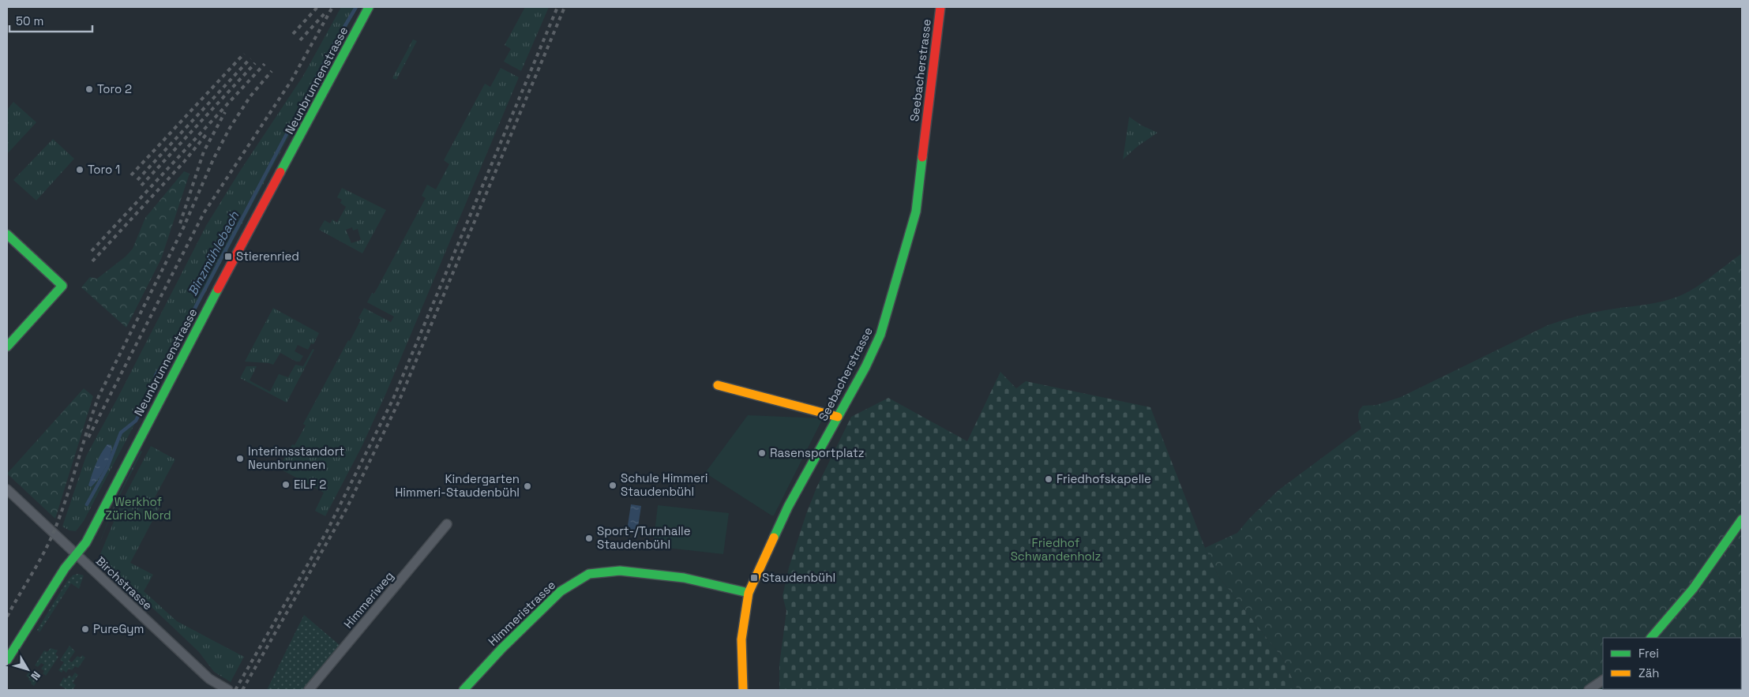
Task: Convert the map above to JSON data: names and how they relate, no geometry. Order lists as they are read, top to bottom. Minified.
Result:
{"streets":{"street":["Seebacherstrasse","Neunbrunnenstrasse","Birchstrasse","Himmeriweg","Himmeristrasse"]},"crossings":[["Seebacherstrasse","Himmeristrasse"],["Neunbrunnenstrasse","Birchstrasse"]],"water":["Binzmühlebach"],"parks":["Werkhof Zürich Nord","Friedhof Schwandenholz"],"places":{"other":["Toro 2","Toro 1","Rasensportplatz","Interimsstandort Neunbrunnen","Friedhofskapelle","EiLF 2","Schule Himmeri Staudenbühl","Kindergarten Himmeri-Staudenbühl","Sport-/Turnhalle Staudenbühl","PureGym"],"transit":["Stierenried","Staudenbühl"]},"legend":["Frei","Zäh"],"scale_bar":"50 m","north":"bottom right"}
